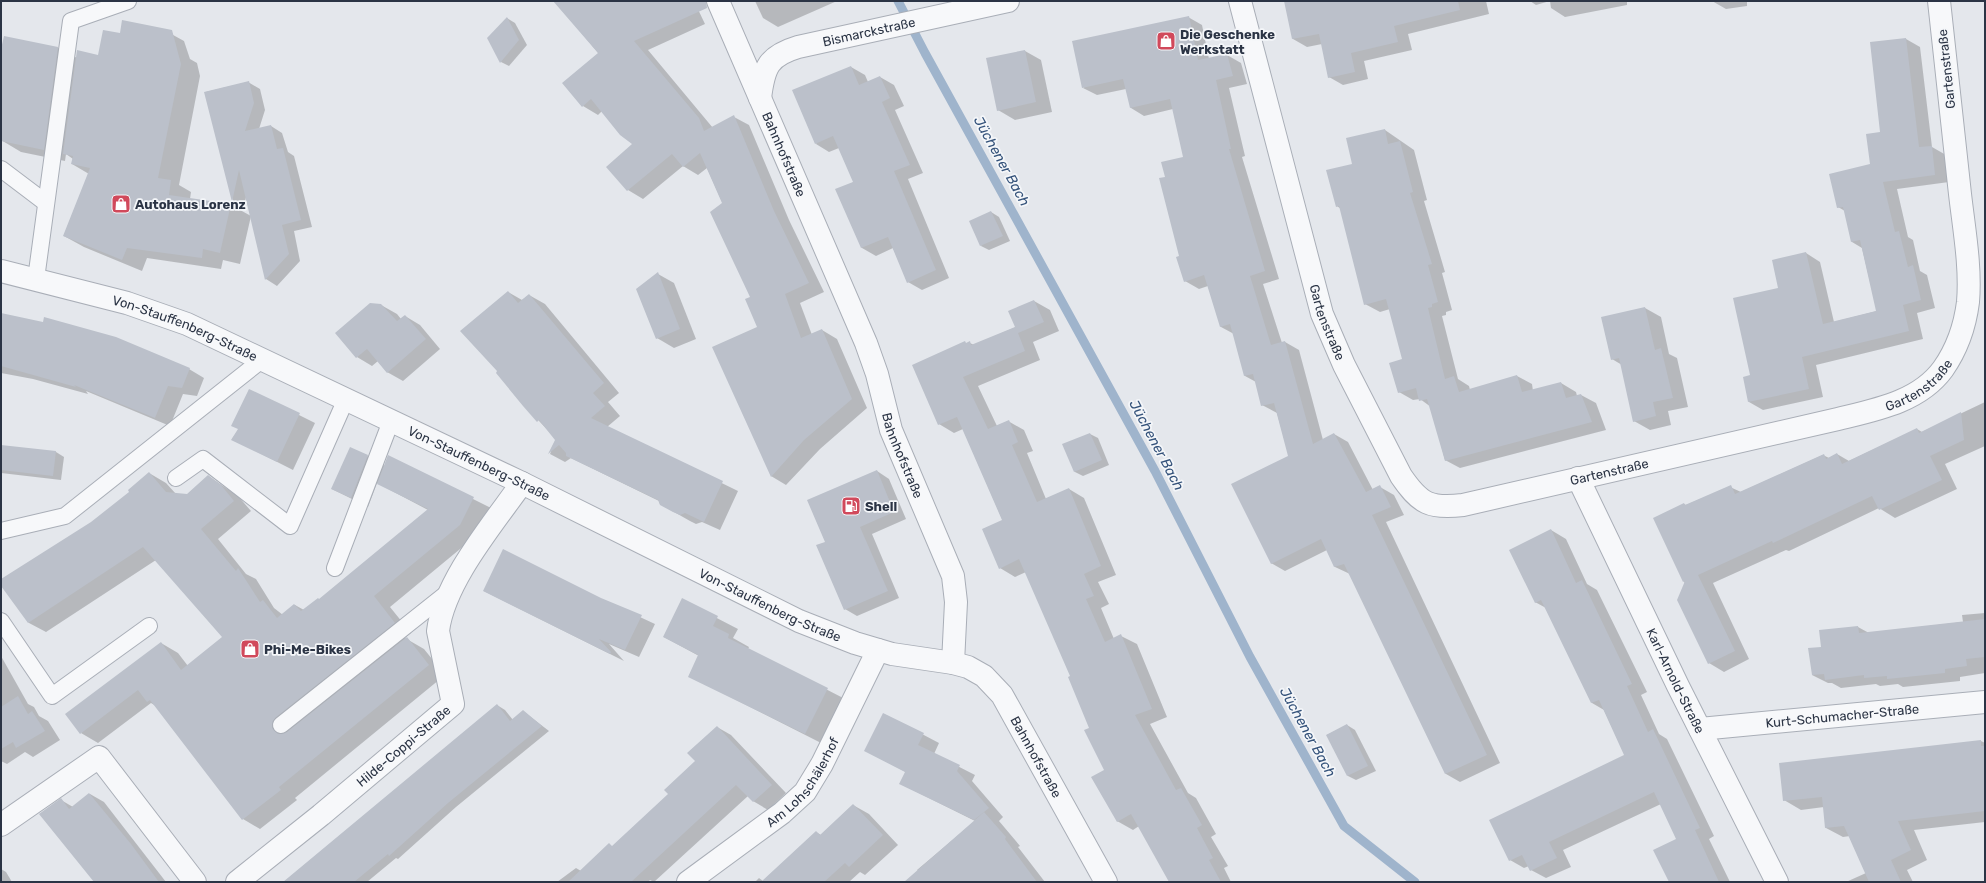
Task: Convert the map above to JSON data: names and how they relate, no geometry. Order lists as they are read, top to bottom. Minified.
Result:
{"streets":{"street":["Bismarckstraße","Gartenstraße","Bahnhofstraße","Von-Stauffenberg-Straße","Karl-Arnold-Straße","Kurt-Schumacher-Straße","Hilde-Coppi-Straße","Am Lohschälerhof"]},"crossings":[["Bismarckstraße","Bahnhofstraße"],["Gartenstraße","Karl-Arnold-Straße"],["Bahnhofstraße","Von-Stauffenberg-Straße"],["Von-Stauffenberg-Straße","Hilde-Coppi-Straße"],["Von-Stauffenberg-Straße","Am Lohschälerhof"],["Karl-Arnold-Straße","Kurt-Schumacher-Straße"]],"water":["Jüchener Bach"],"places":{"shop":["Die Geschenke Werkstatt","Autohaus Lorenz","Phi-Me-Bikes"],"fuel station":["Shell"]}}
